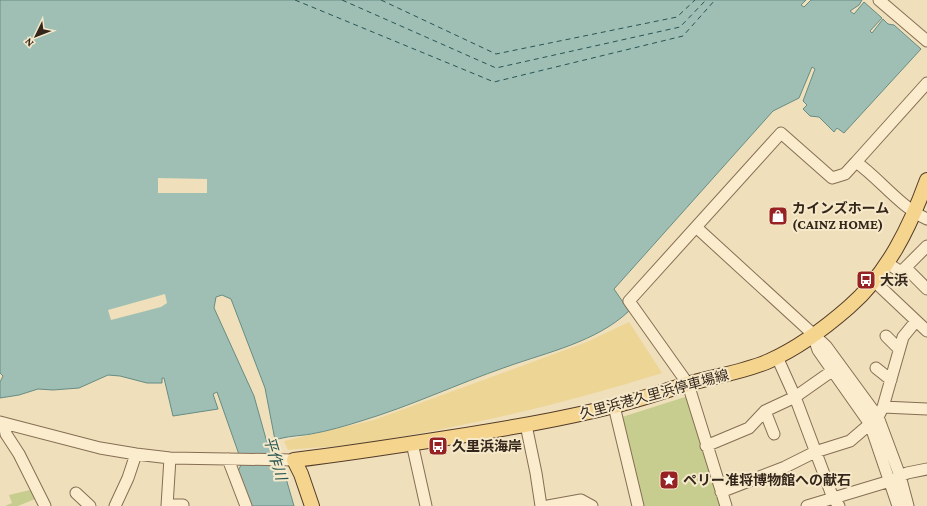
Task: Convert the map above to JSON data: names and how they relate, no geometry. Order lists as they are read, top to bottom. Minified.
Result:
{"streets":{"main road":["久里浜港久里浜停車場線"]},"water":["平作川"],"places":{"shop":["カインズホーム (CAINZ HOME)"],"bus stop":["大浜","久里浜海岸"],"place":["ペリー准将博物館への献石"]},"north":"bottom left"}
